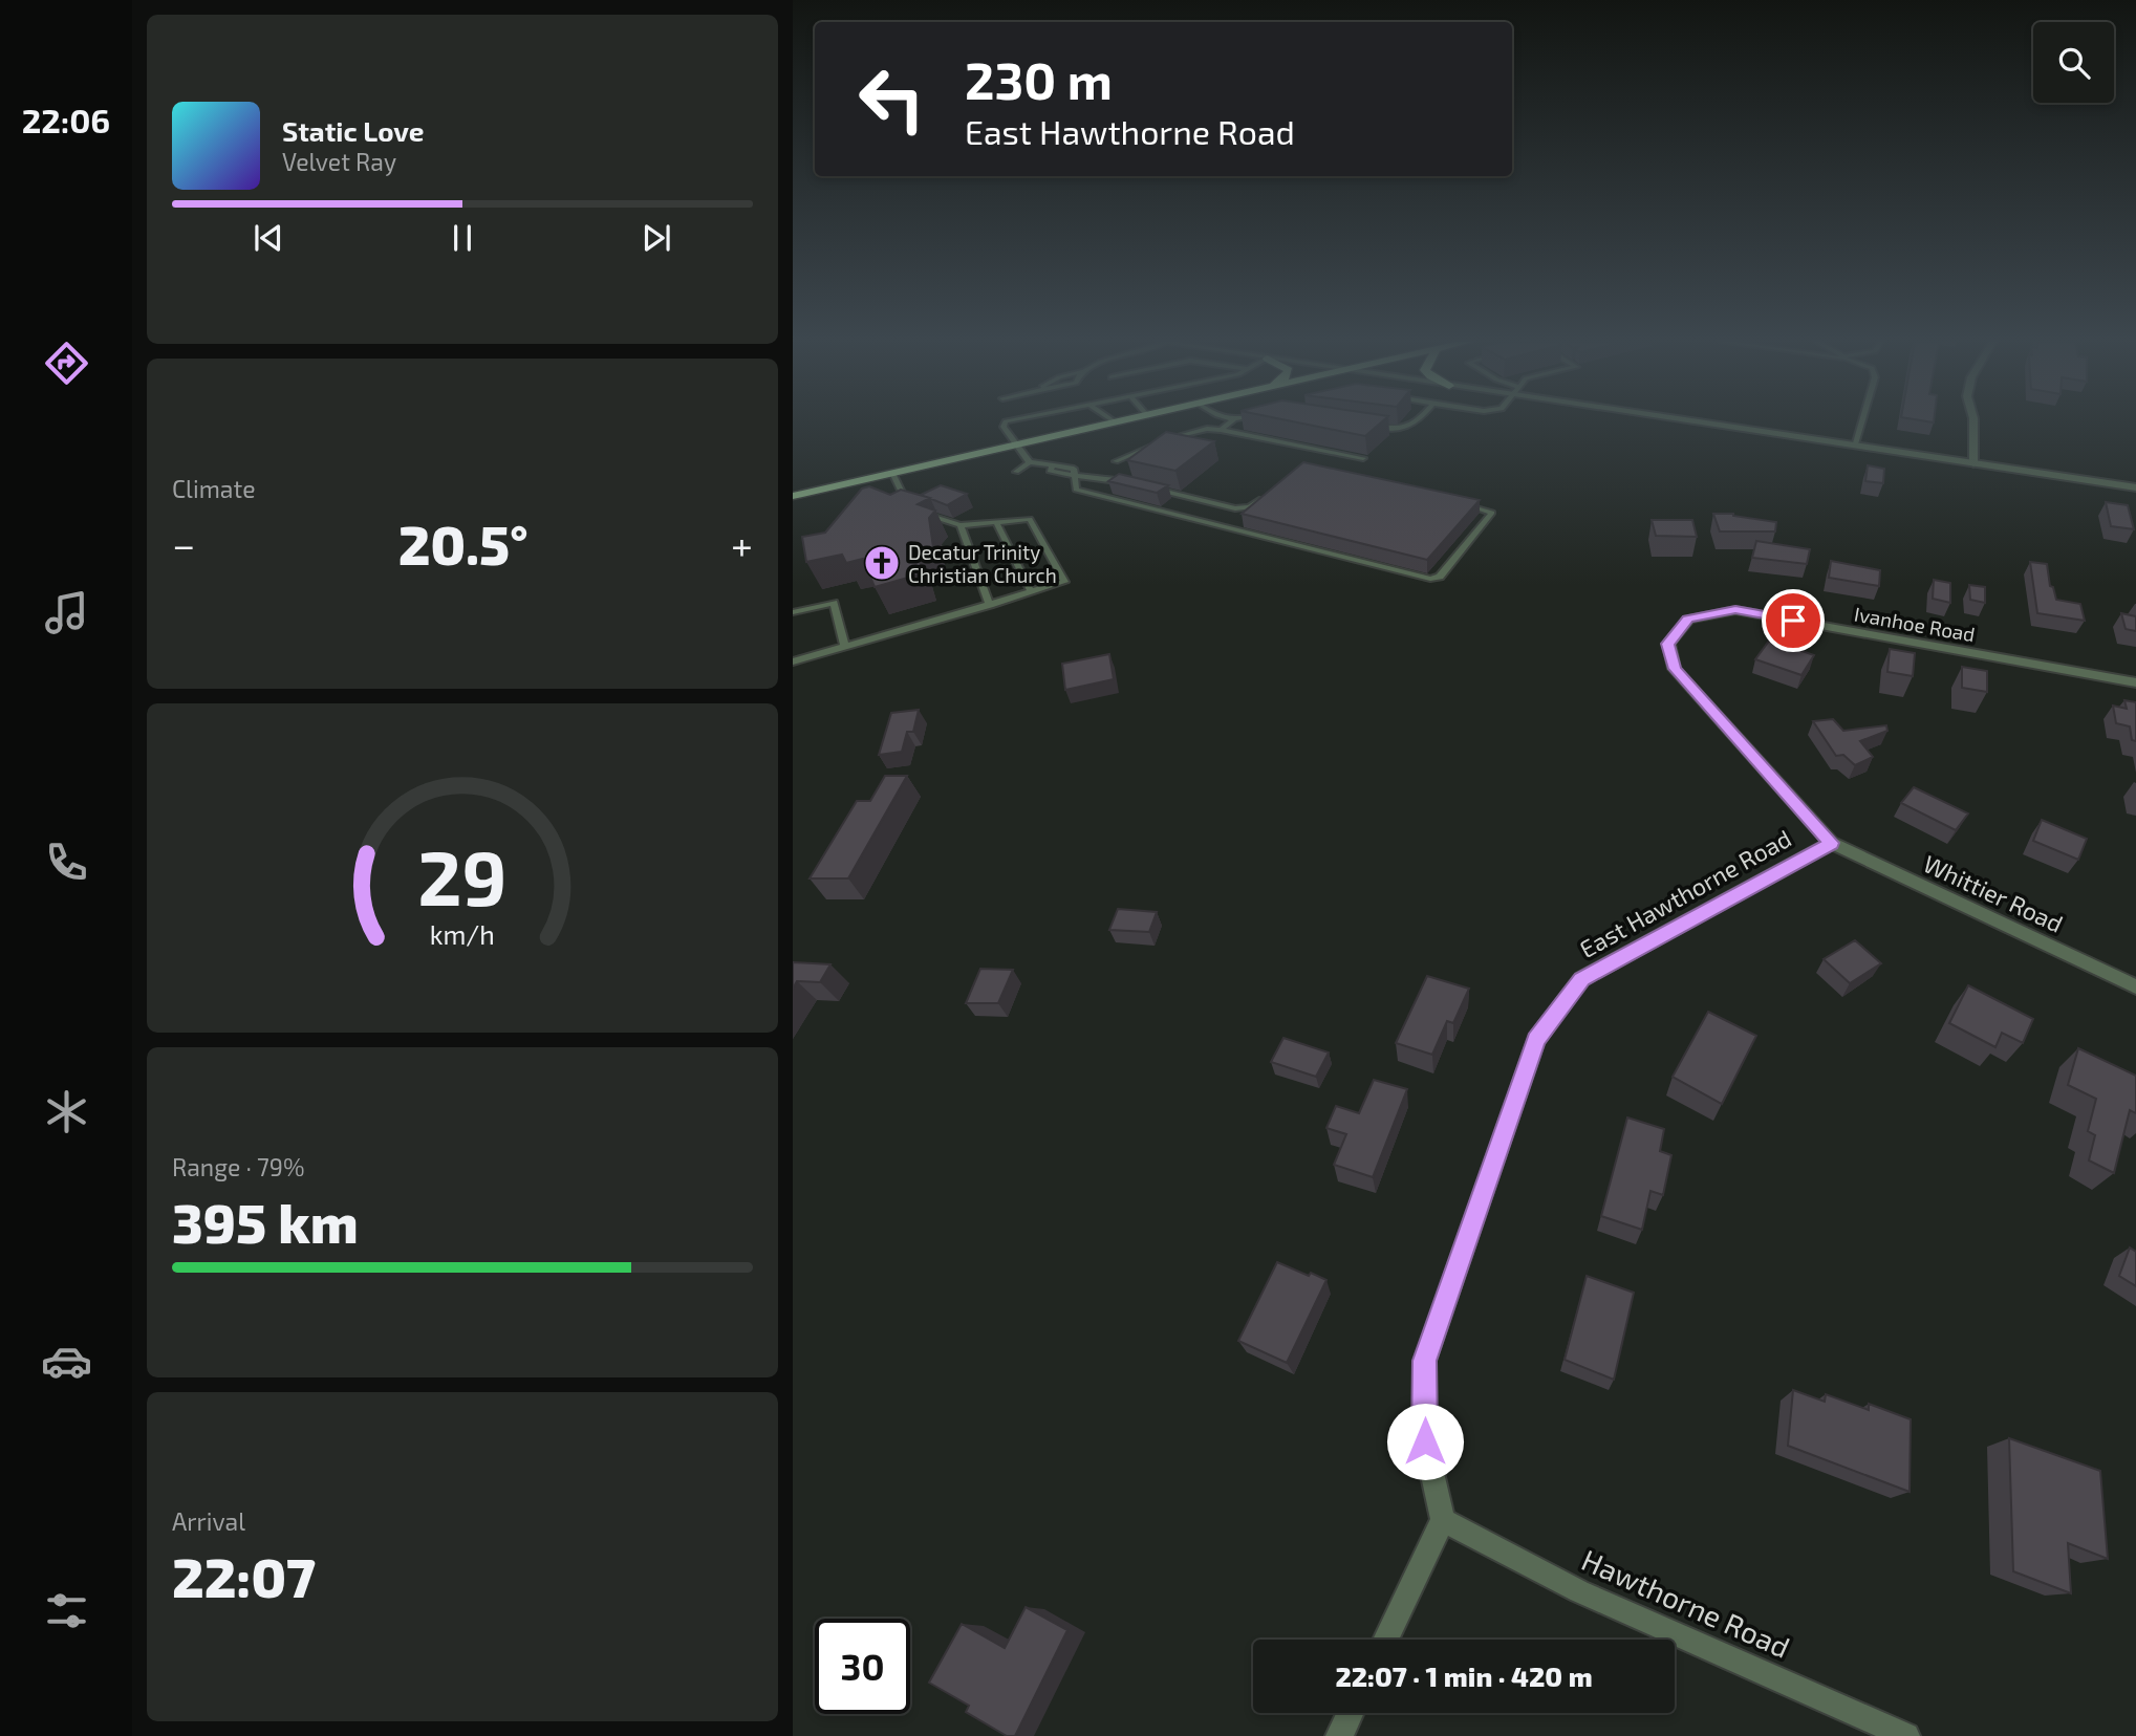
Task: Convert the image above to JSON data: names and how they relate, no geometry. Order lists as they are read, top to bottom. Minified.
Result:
{"streets":{"street":["Ivanhoe Road","East Hawthorne Road","Whittier Road","Hawthorne Road"]},"crossings":[["Ivanhoe Road","East Hawthorne Road"],["East Hawthorne Road","Whittier Road"],["East Hawthorne Road","Hawthorne Road"]],"places":{"church":["Decatur Trinity Christian Church"]},"page":{"tabs":"22:06","turn":["230 m","East Hawthorne Road"],"song":["Static Love","Velvet Ray"],"tile":["Climate",["Range · 79%","395 km"],["Arrival","22:07"]],"heat":["−","20.5°","+"],"limit":"30","trip":"22:07 · 1 min · 420 m","gauge":["29","km/h"]}}
